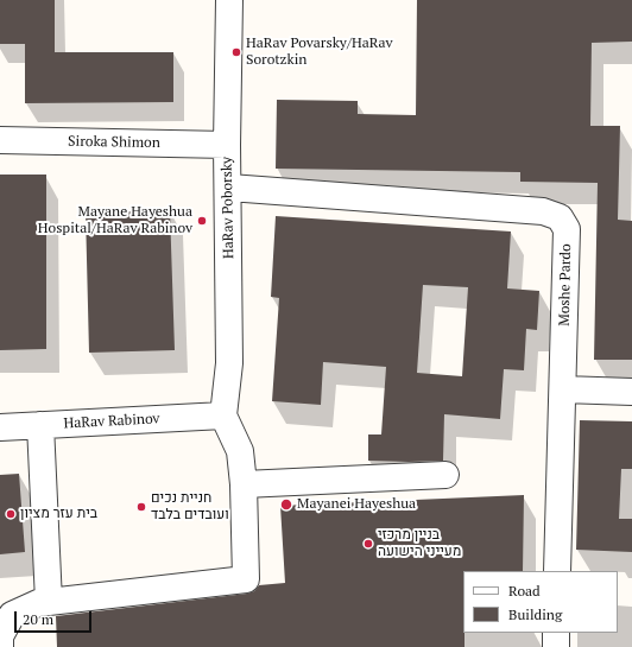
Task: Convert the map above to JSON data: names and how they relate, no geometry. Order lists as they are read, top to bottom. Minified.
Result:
{"streets":{"street":["Siroka Shimon","HaRav Poborsky","Moshe Pardo","HaRav Rabinov"]},"crossings":[["Siroka Shimon","HaRav Poborsky"],["HaRav Poborsky","Moshe Pardo"],["HaRav Poborsky","HaRav Rabinov"]],"places":["HaRav Povarsky/HaRav Sorotzkin","Mayane Hayeshua Hospital/HaRav Rabinov","Mayanei Hayeshua","חניית נכים ועובדים בלבד","בית עזר מציון","בניין מרכזי מעייני הישועה"],"legend":["Road","Building"],"scale_bar":"20 m"}
